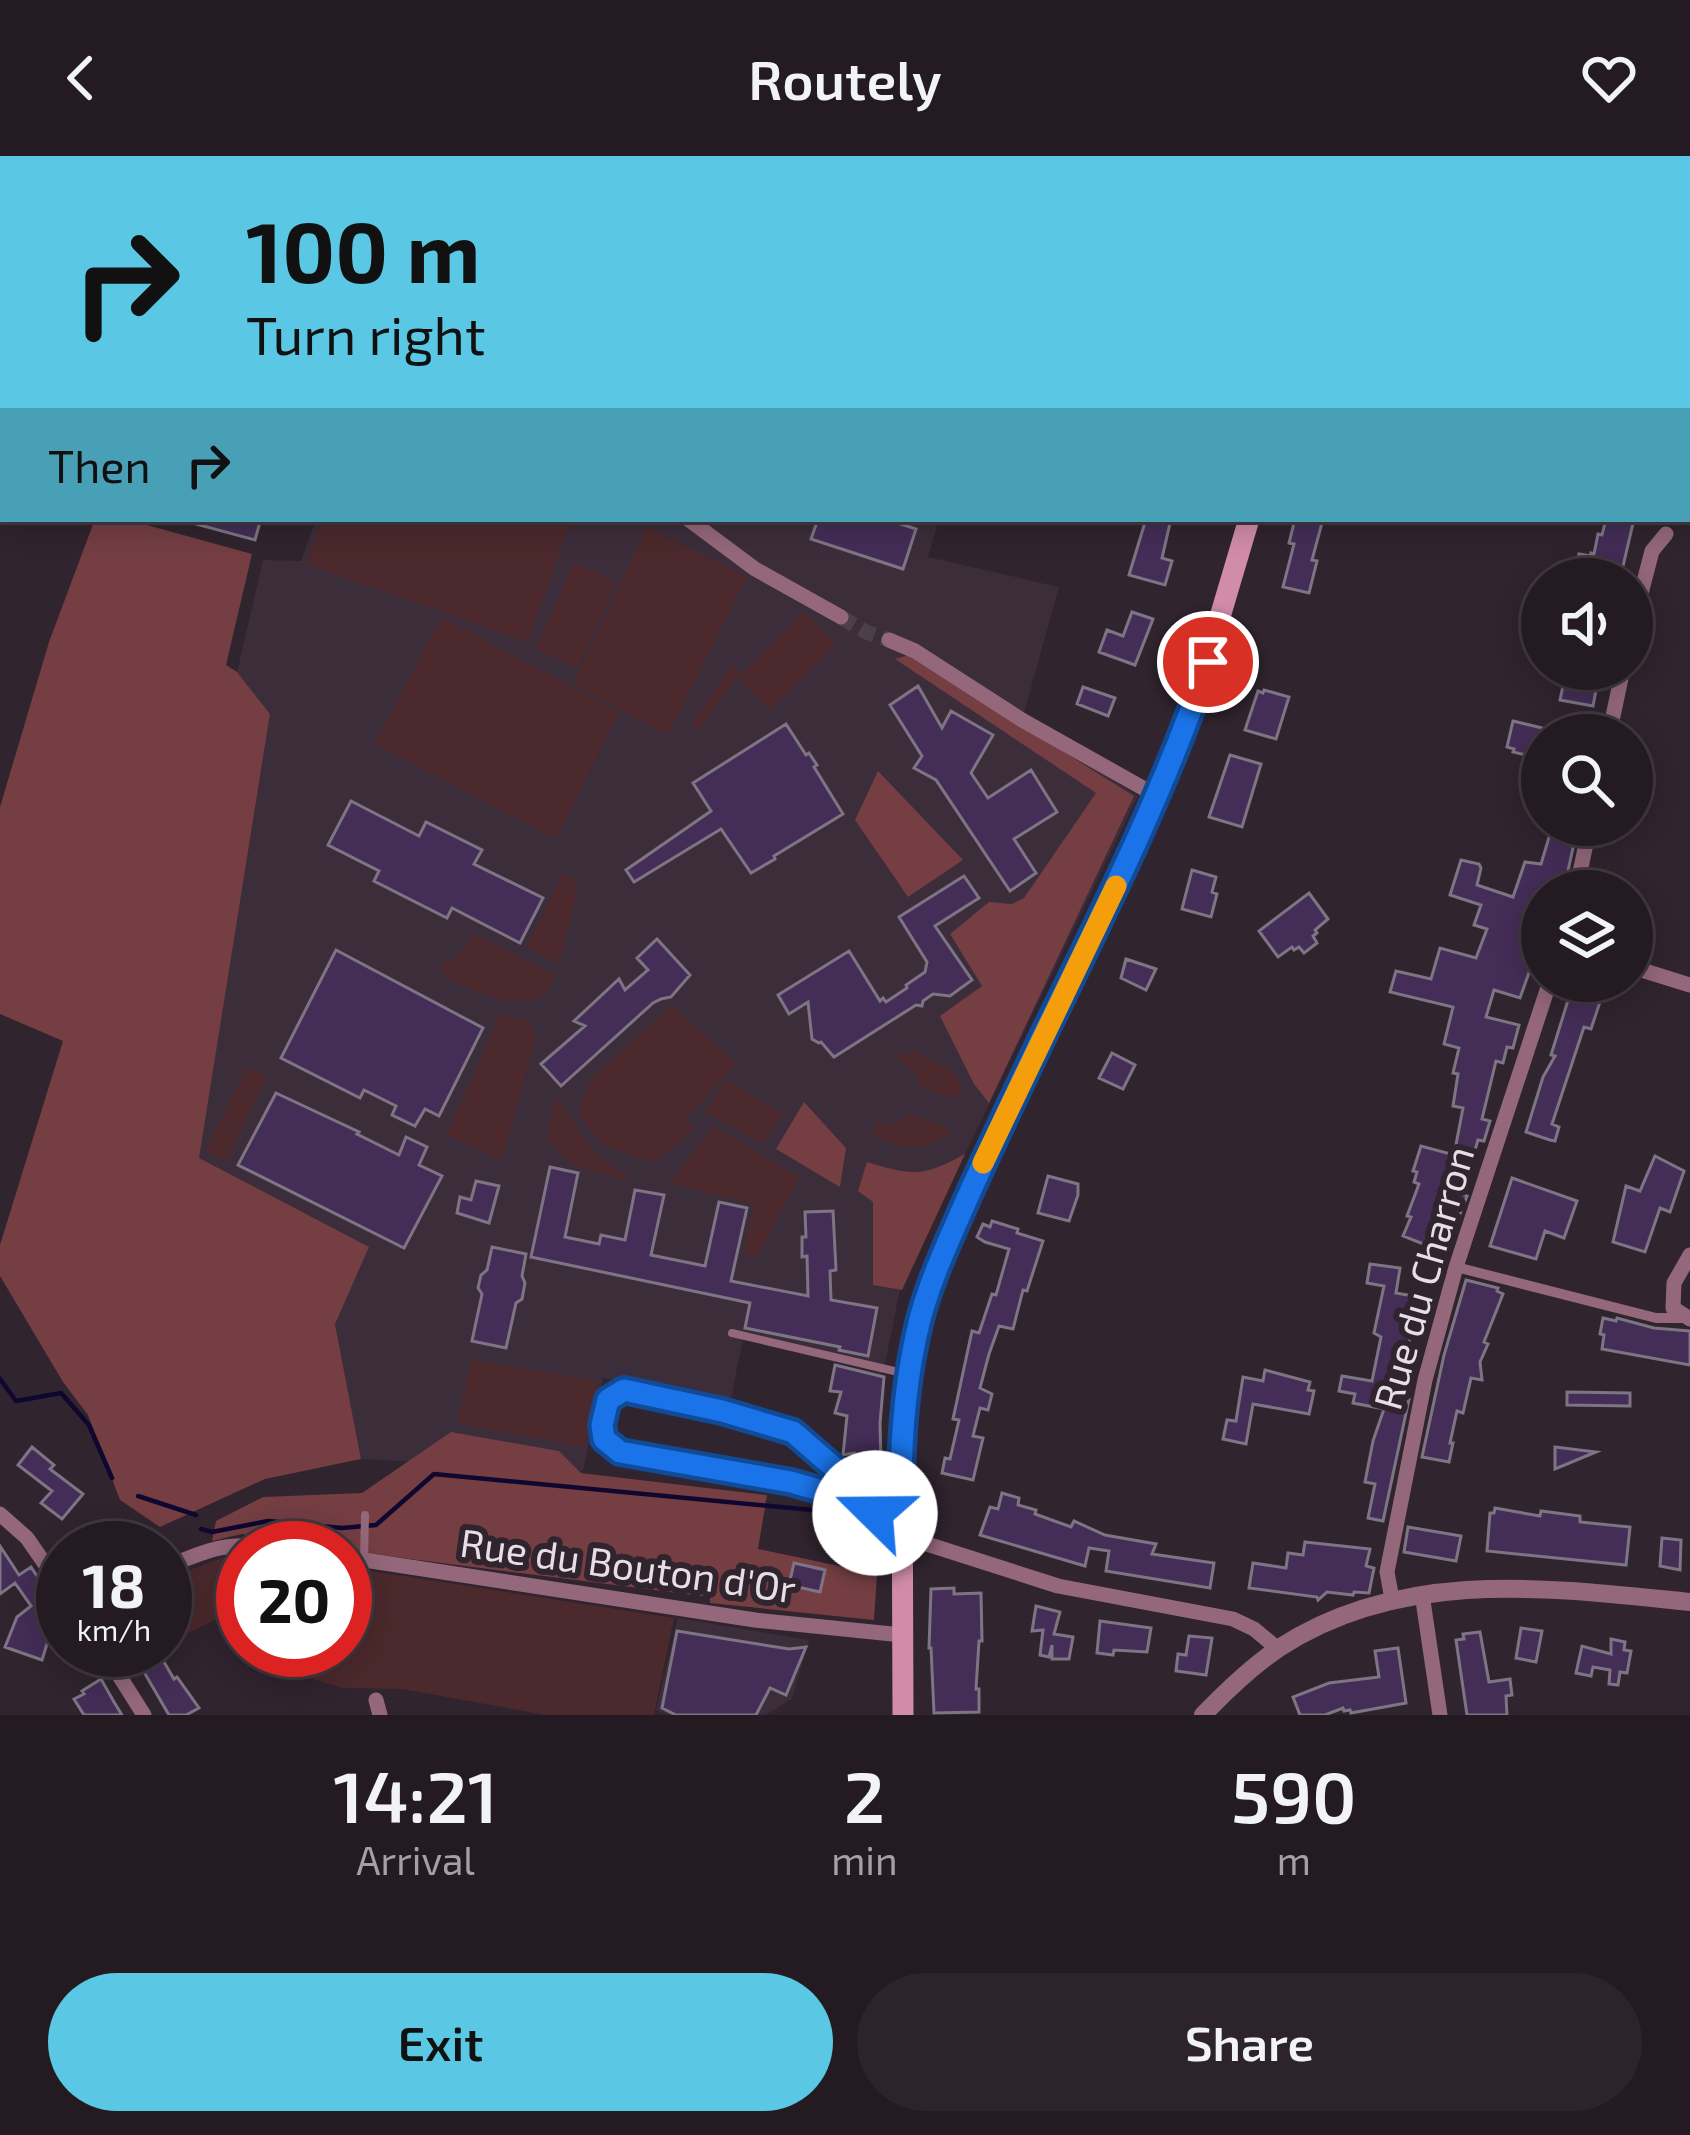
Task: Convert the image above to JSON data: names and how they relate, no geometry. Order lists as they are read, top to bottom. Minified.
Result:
{"streets":{"street":["Rue du Charron","Rue du Bouton d'Or"]},"page":{"header":"Routely","turn":["100 m","Turn right"],"then":"Then","speed":"18 km/h","limit":"20","eta":["14:21","Arrival","2","min","590","m"],"buttons":["Exit","Share"]}}
